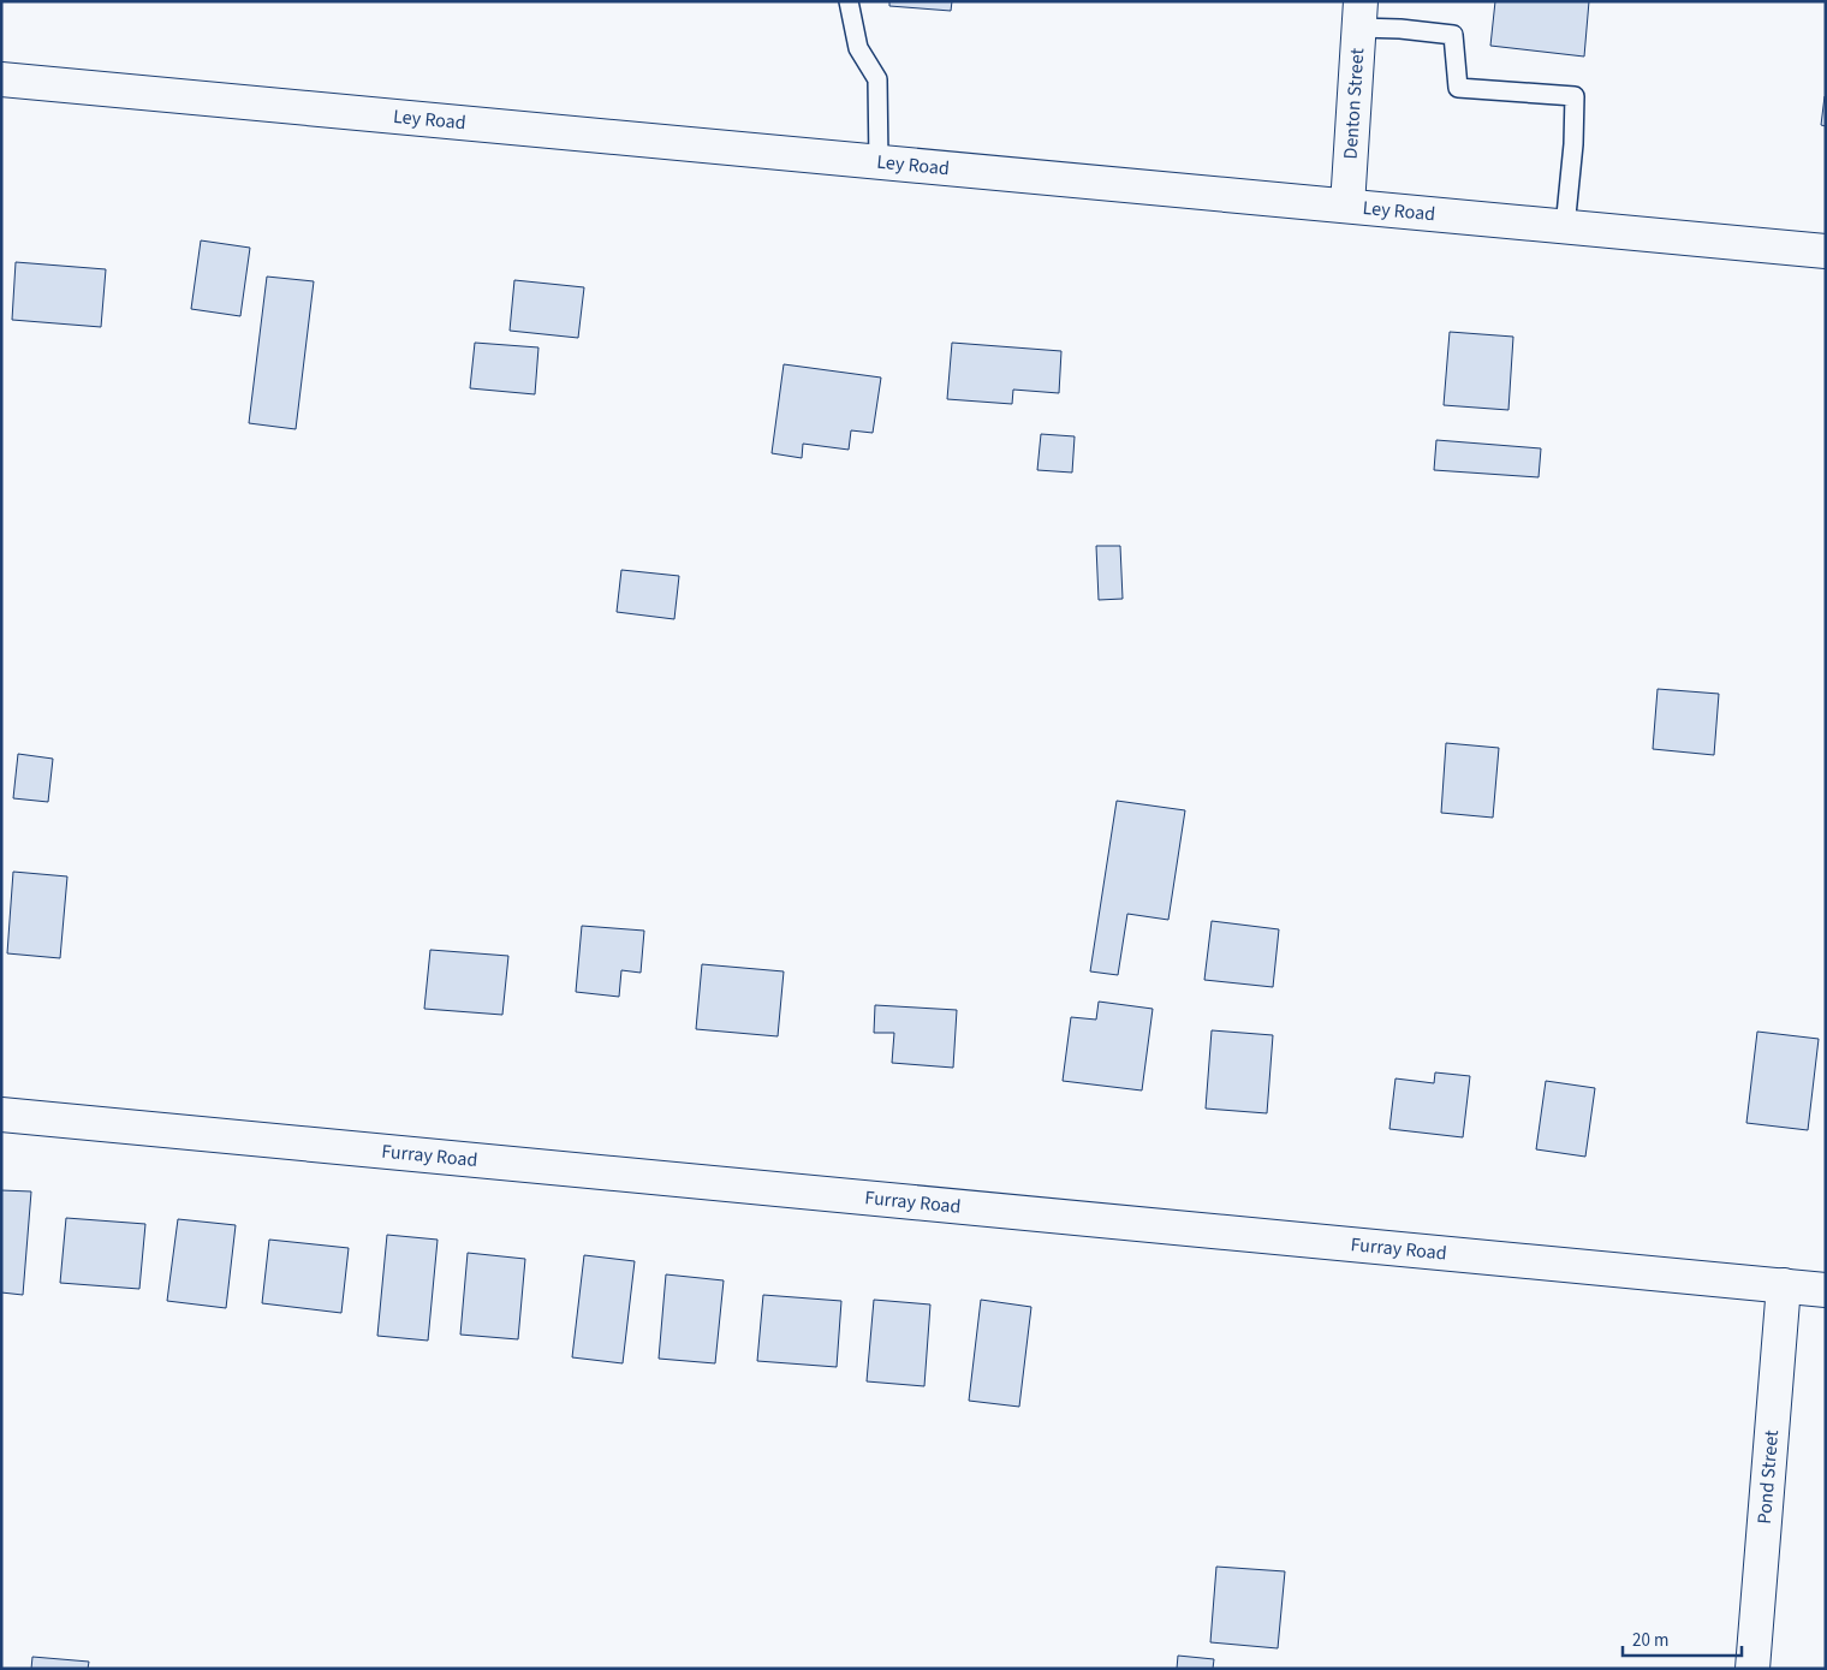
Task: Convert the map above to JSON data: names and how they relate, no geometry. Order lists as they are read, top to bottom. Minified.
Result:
{"streets":{"street":["Denton Street","Ley Road","Furray Road","Pond Street"]},"crossings":[["Denton Street","Ley Road"],["Furray Road","Pond Street"]],"scale_bar":"20 m"}
